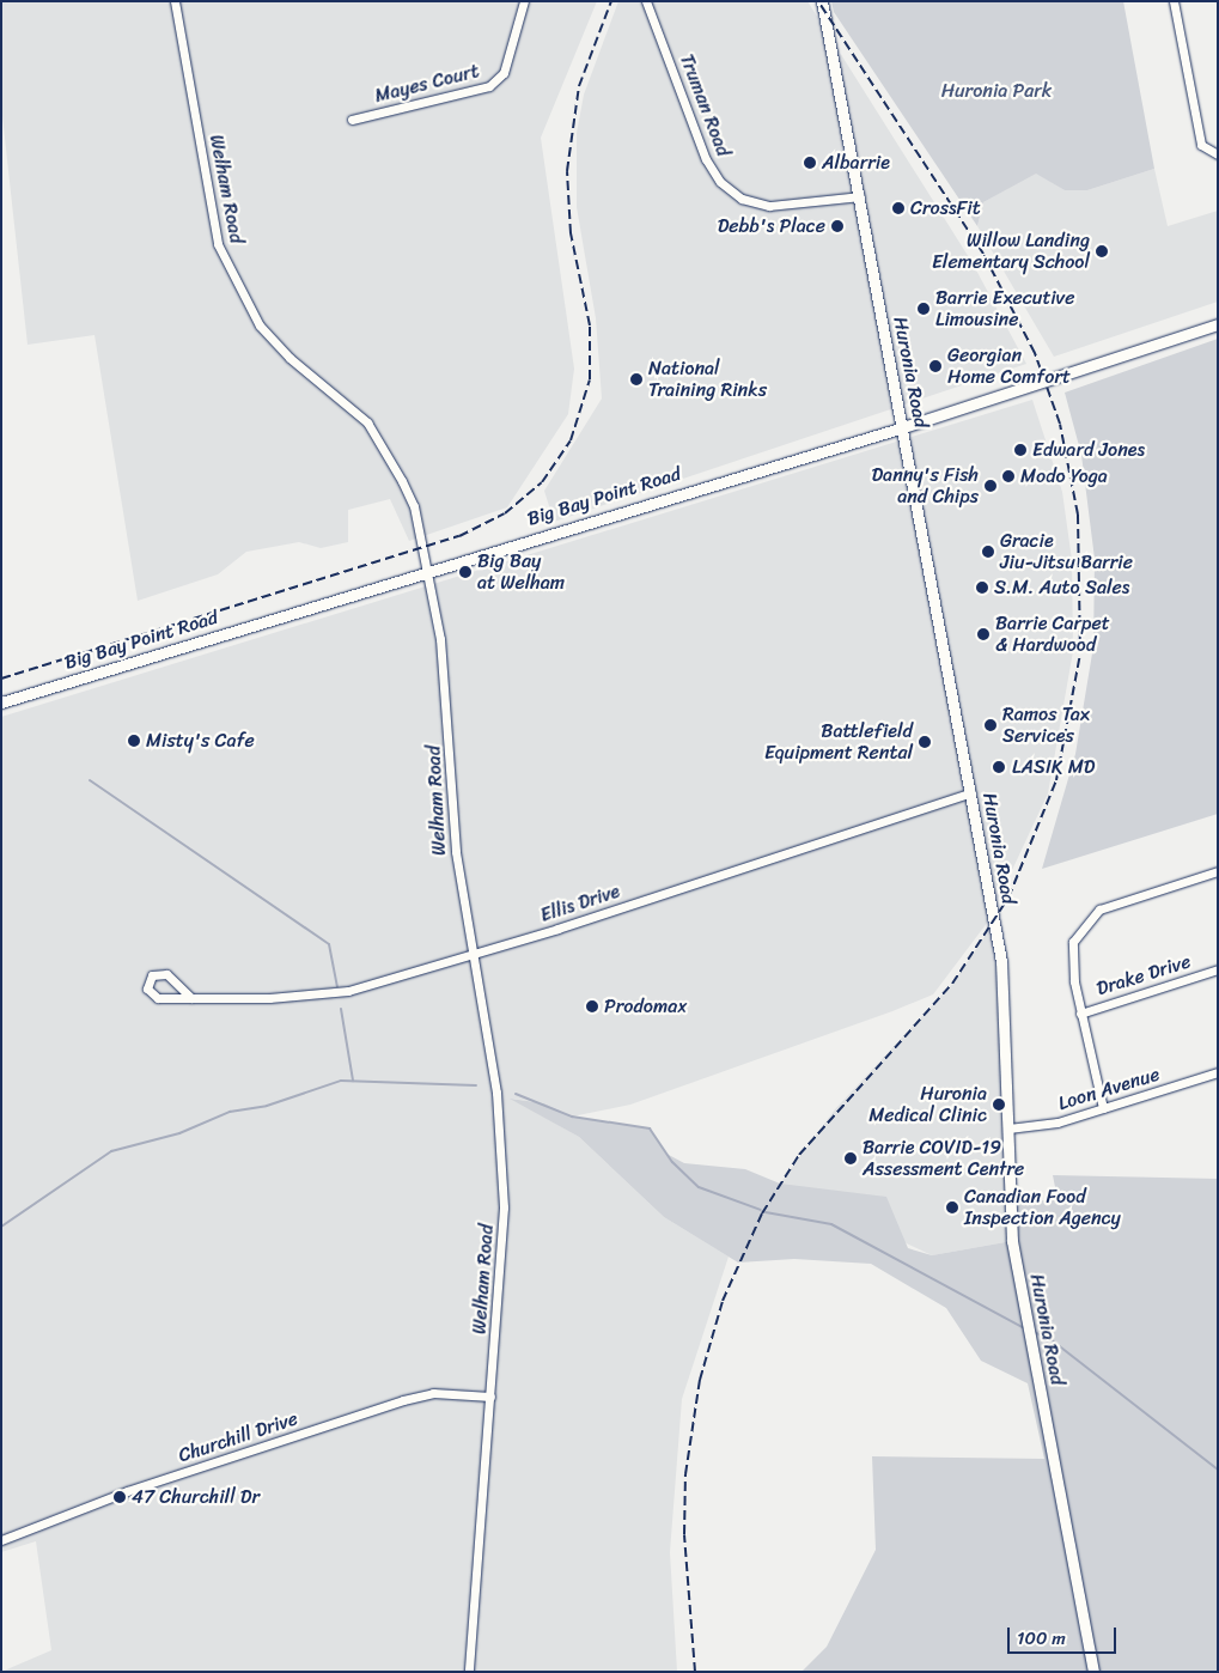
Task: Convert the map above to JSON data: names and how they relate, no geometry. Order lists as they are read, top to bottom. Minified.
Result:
{"streets":{"main road":["Huronia Road","Big Bay Point Road"],"street":["Mayes Court","Truman Road","Welham Road","Ellis Drive","Drake Drive","Loon Avenue","Churchill Drive"]},"crossings":[["Truman Road","Huronia Road"],["Welham Road","Big Bay Point Road"],["Welham Road","Ellis Drive"],["Welham Road","Churchill Drive"],["Huronia Road","Big Bay Point Road"],["Huronia Road","Ellis Drive"],["Huronia Road","Loon Avenue"]],"parks":["Huronia Park"],"places":["Albarrie","CrossFit","Debb's Place","Willow Landing Elementary School","Barrie Executive Limousine","Georgian Home Comfort","National Training Rinks","Edward Jones","Modo Yoga","Danny's Fish and Chips","Gracie Jiu-Jitsu Barrie","Big Bay at Welham","S.M. Auto Sales","Barrie Carpet & Hardwood","Ramos Tax Services","Misty's Cafe","Battlefield Equipment Rental","LASIK MD","Prodomax","Huronia Medical Clinic","Barrie COVID-19 Assessment Centre","Canadian Food Inspection Agency","47 Churchill Dr"],"scale_bar":"100 m"}
